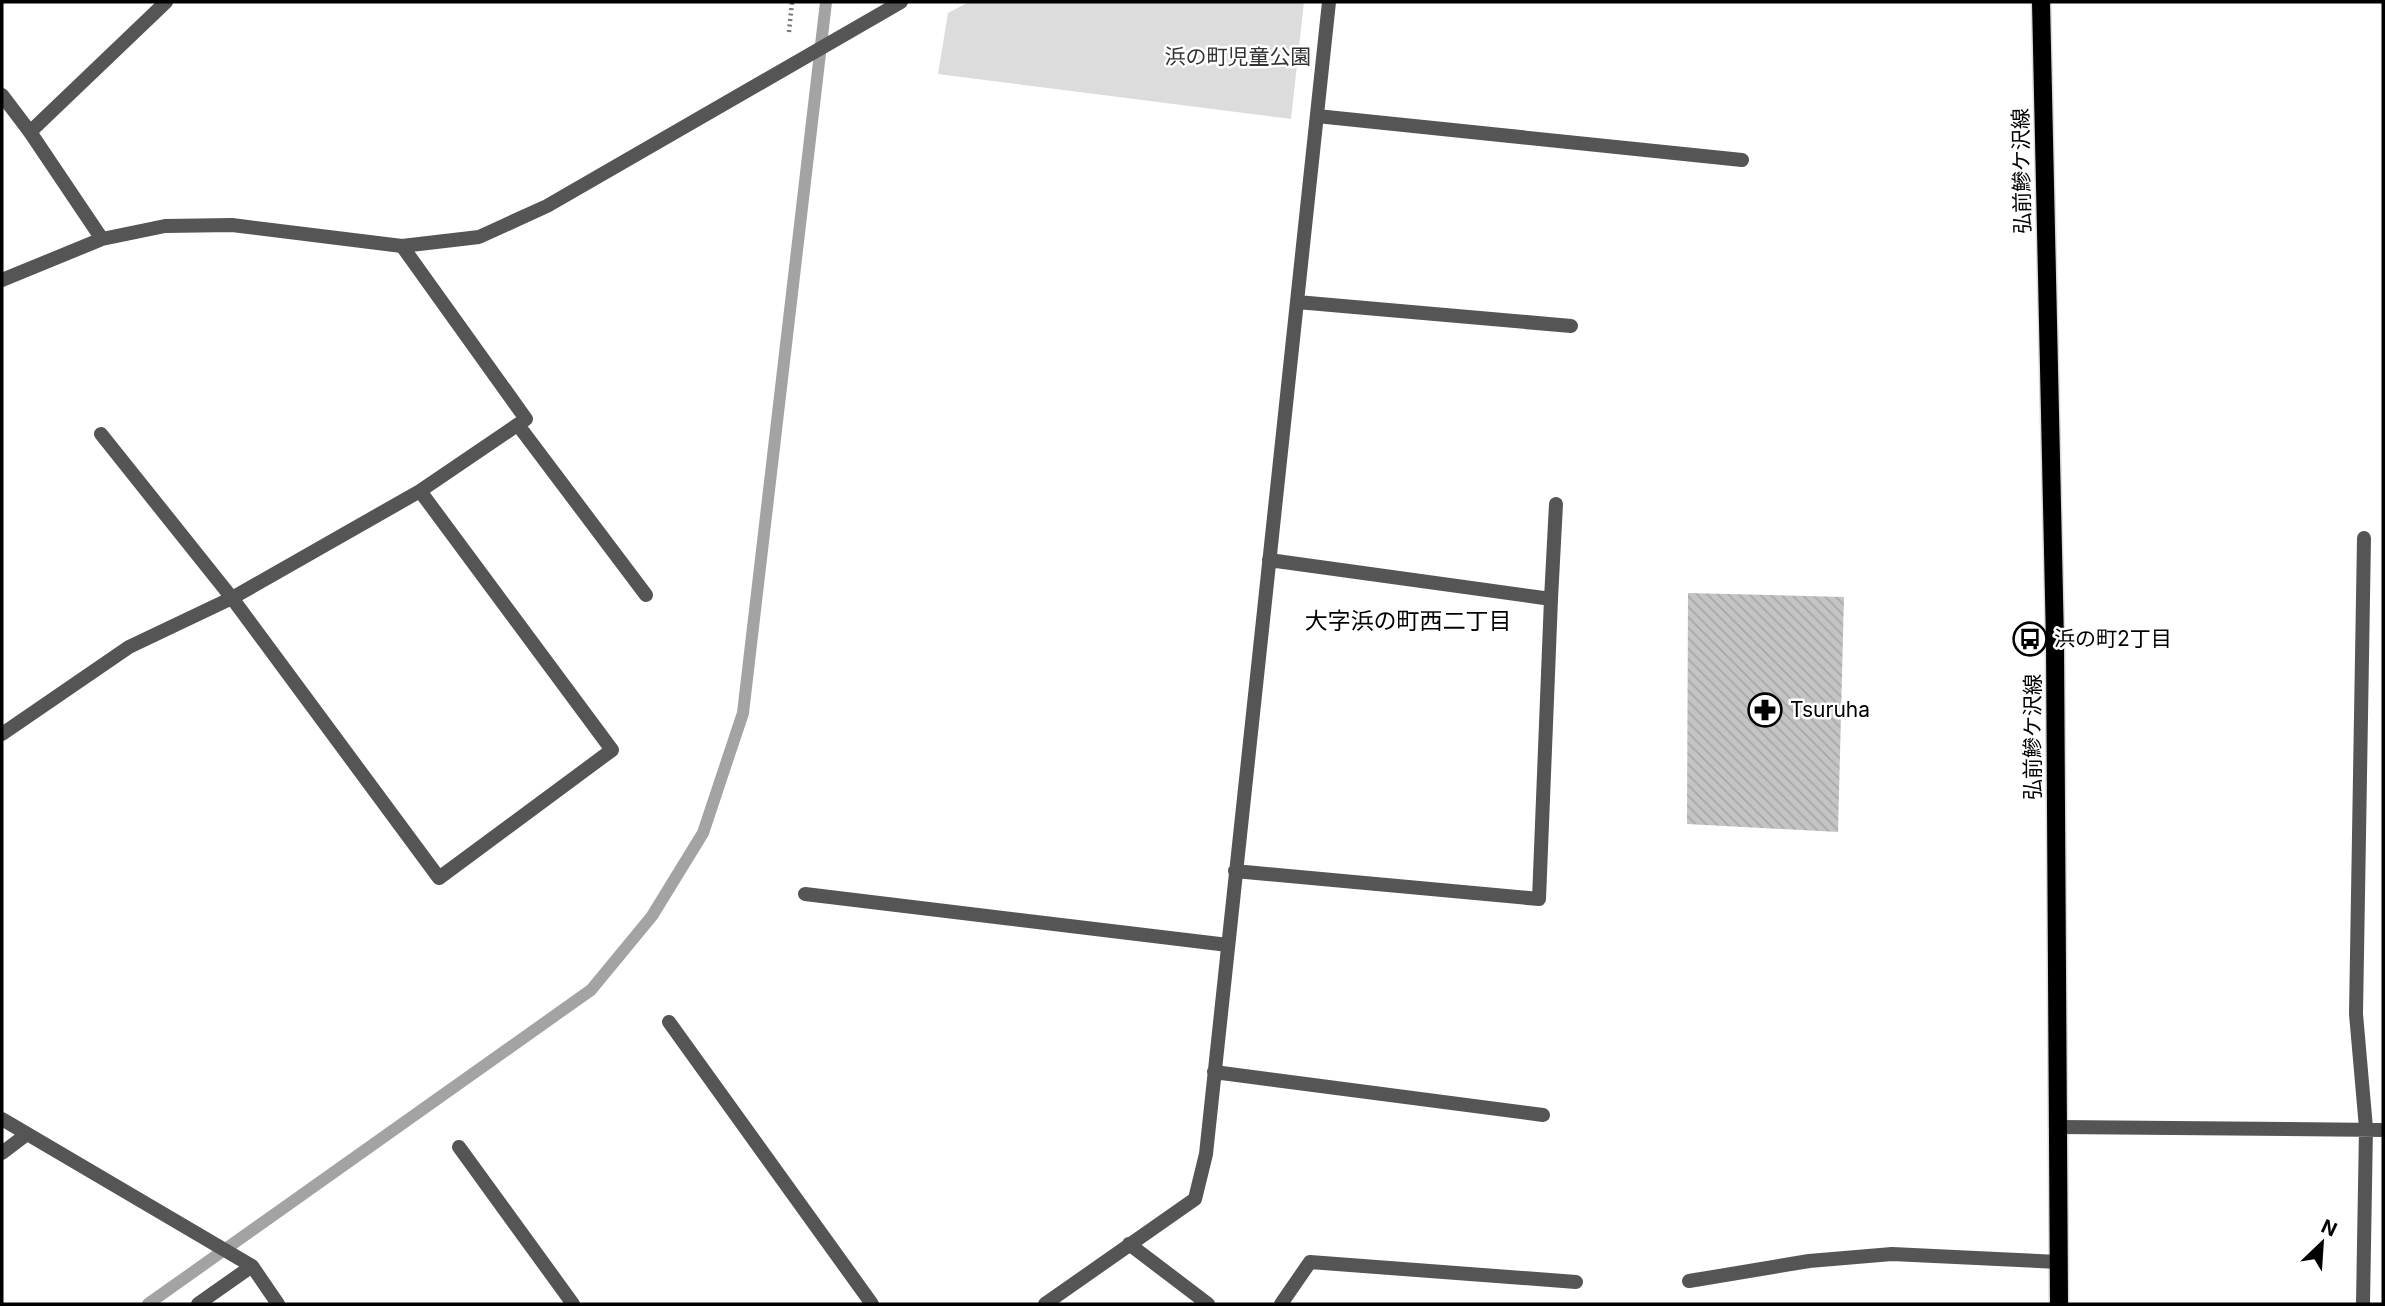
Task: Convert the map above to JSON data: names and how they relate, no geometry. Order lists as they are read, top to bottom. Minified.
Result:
{"streets":{"main road":["弘前鰺ケ沢線"]},"districts":["大字浜の町西二丁目"],"parks":["浜の町児童公園"],"places":{"bus stop":["浜の町2丁目"],"pharmacy":["Tsuruha"]},"north":"top right"}
